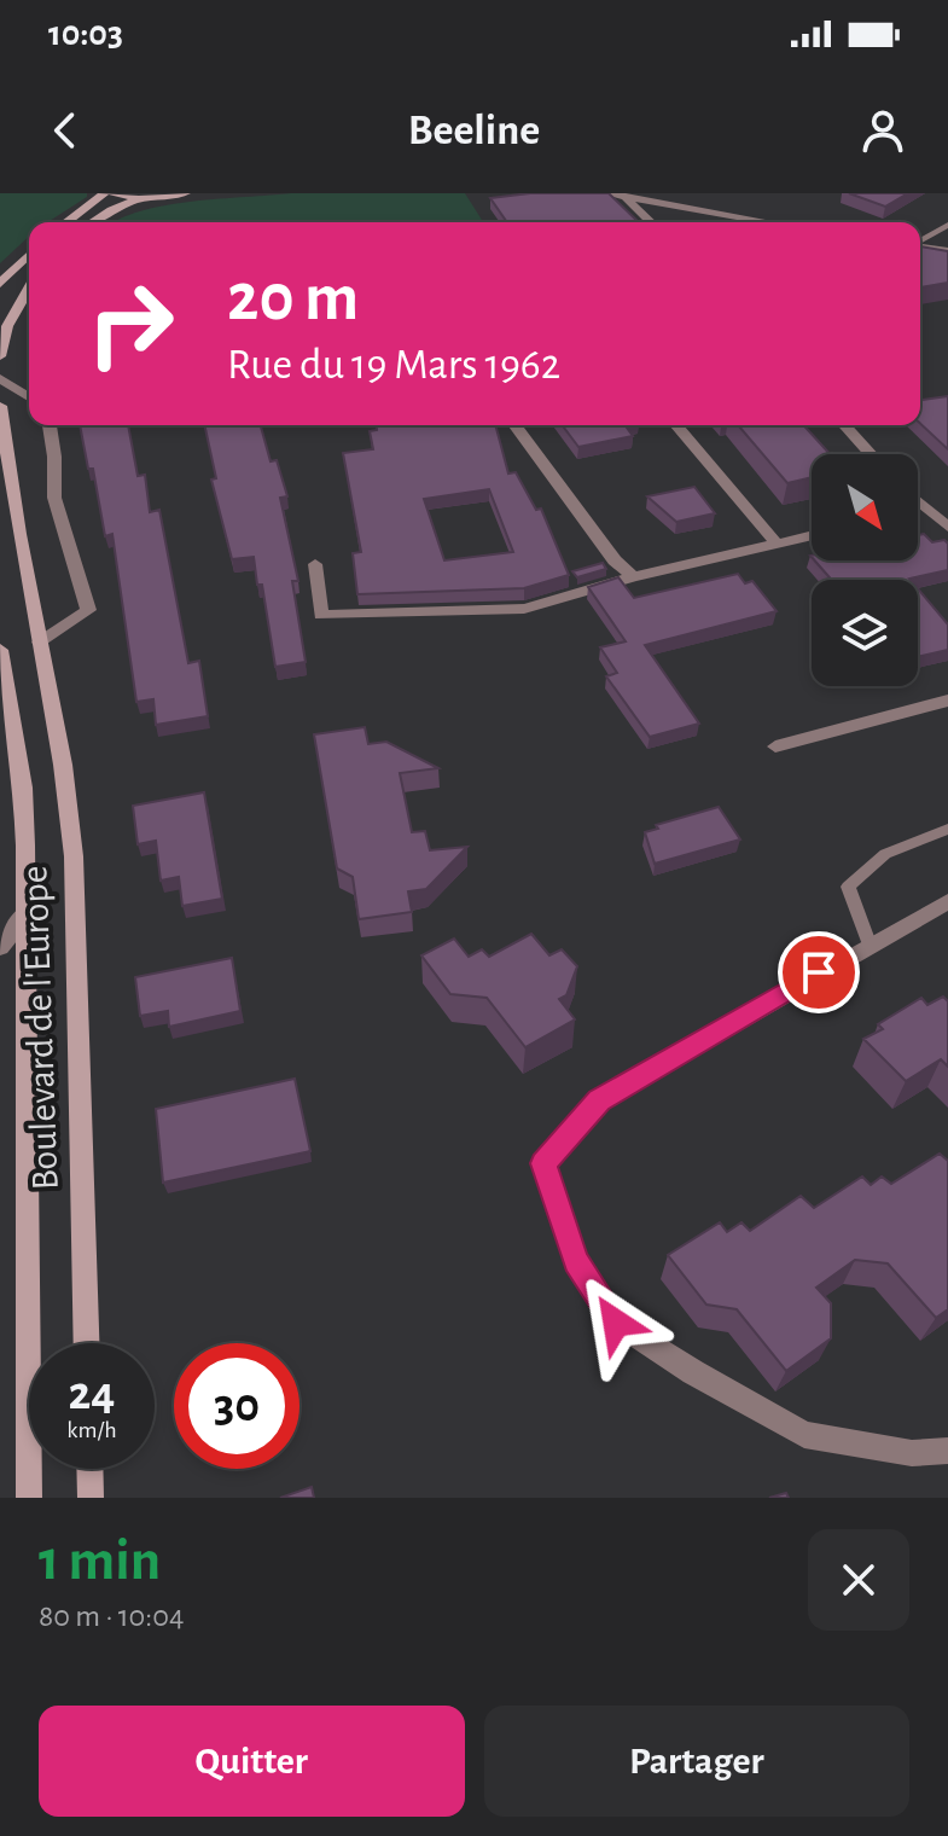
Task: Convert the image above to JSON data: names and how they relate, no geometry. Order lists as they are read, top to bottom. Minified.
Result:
{"streets":{"main road":["Boulevard de l'Europe"]},"north":"bottom right","page":{"status":"10:03","header":"Beeline","turn":["20 m","Rue du 19 Mars 1962"],"speed":"24 km/h","limit":"30","heading":["1 min","80 m · 10:04"],"buttons":["Quitter","Partager"]}}
